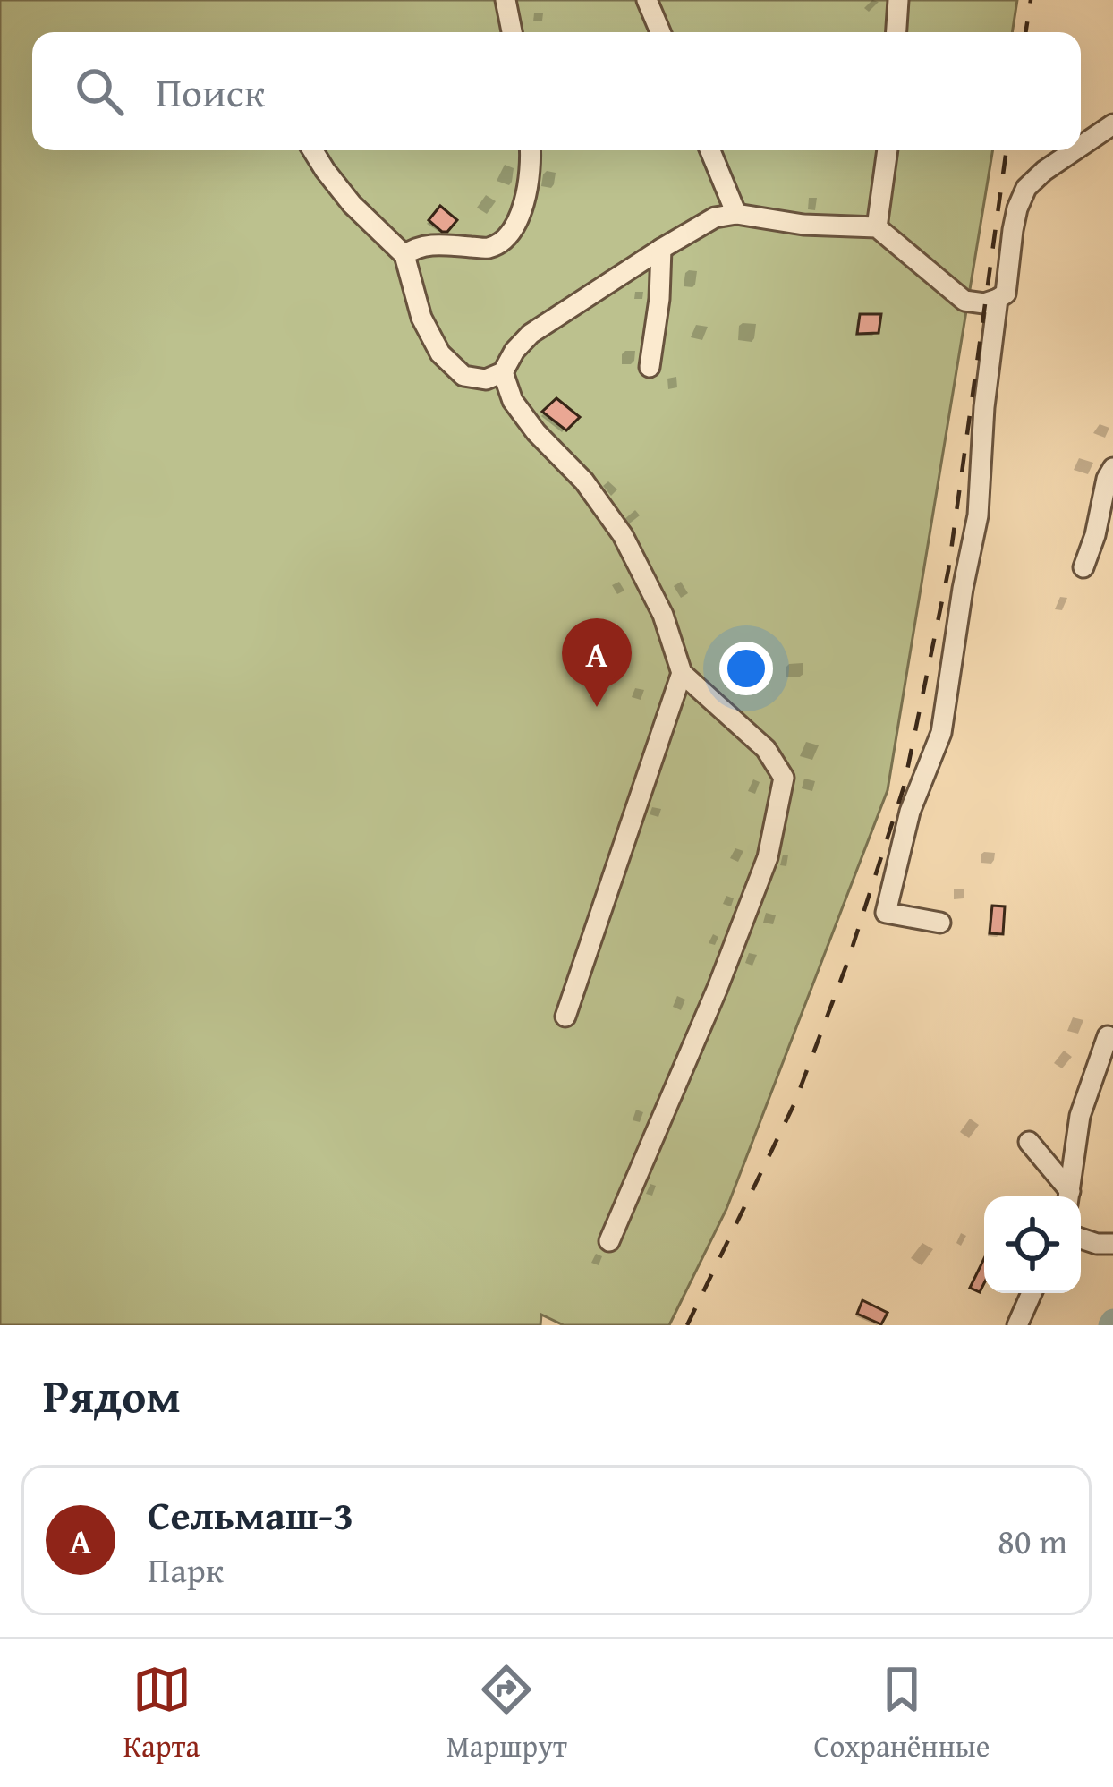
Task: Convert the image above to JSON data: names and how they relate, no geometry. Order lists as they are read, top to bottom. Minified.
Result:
{"page":{"search":"Поиск","pins":"A","heading":"Рядом","list":[{"mark":"A","name":"Сельмаш-3","note":"Парк","value":"80 m"}],"nav":["Карта","Маршрут","Сохранённые"]}}
